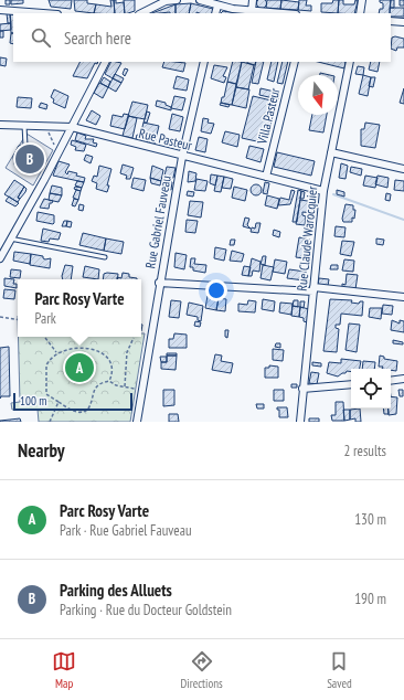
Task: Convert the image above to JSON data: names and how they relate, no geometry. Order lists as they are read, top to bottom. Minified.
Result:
{"streets":{"street":["Villa Pasteur","Rue Pasteur","Rue Gabriel Fauveau","Rue Claude Warocquier"]},"crossings":[["Villa Pasteur","Rue Pasteur"],["Rue Pasteur","Rue Gabriel Fauveau"],["Rue Pasteur","Rue Claude Warocquier"]],"scale_bar":"100 m","north":"bottom","page":{"search":"Search here","pins":["B","A"],"popup":["Parc Rosy Varte","Park"],"scale":"100 m","heading":["Nearby","2 results"],"list":[{"mark":"A","name":"Parc Rosy Varte","note":"Park · Rue Gabriel Fauveau","value":"130 m"},{"mark":"B","name":"Parking des Alluets","note":"Parking · Rue du Docteur Goldstein","value":"190 m"}],"nav":["Map","Directions","Saved"]}}
